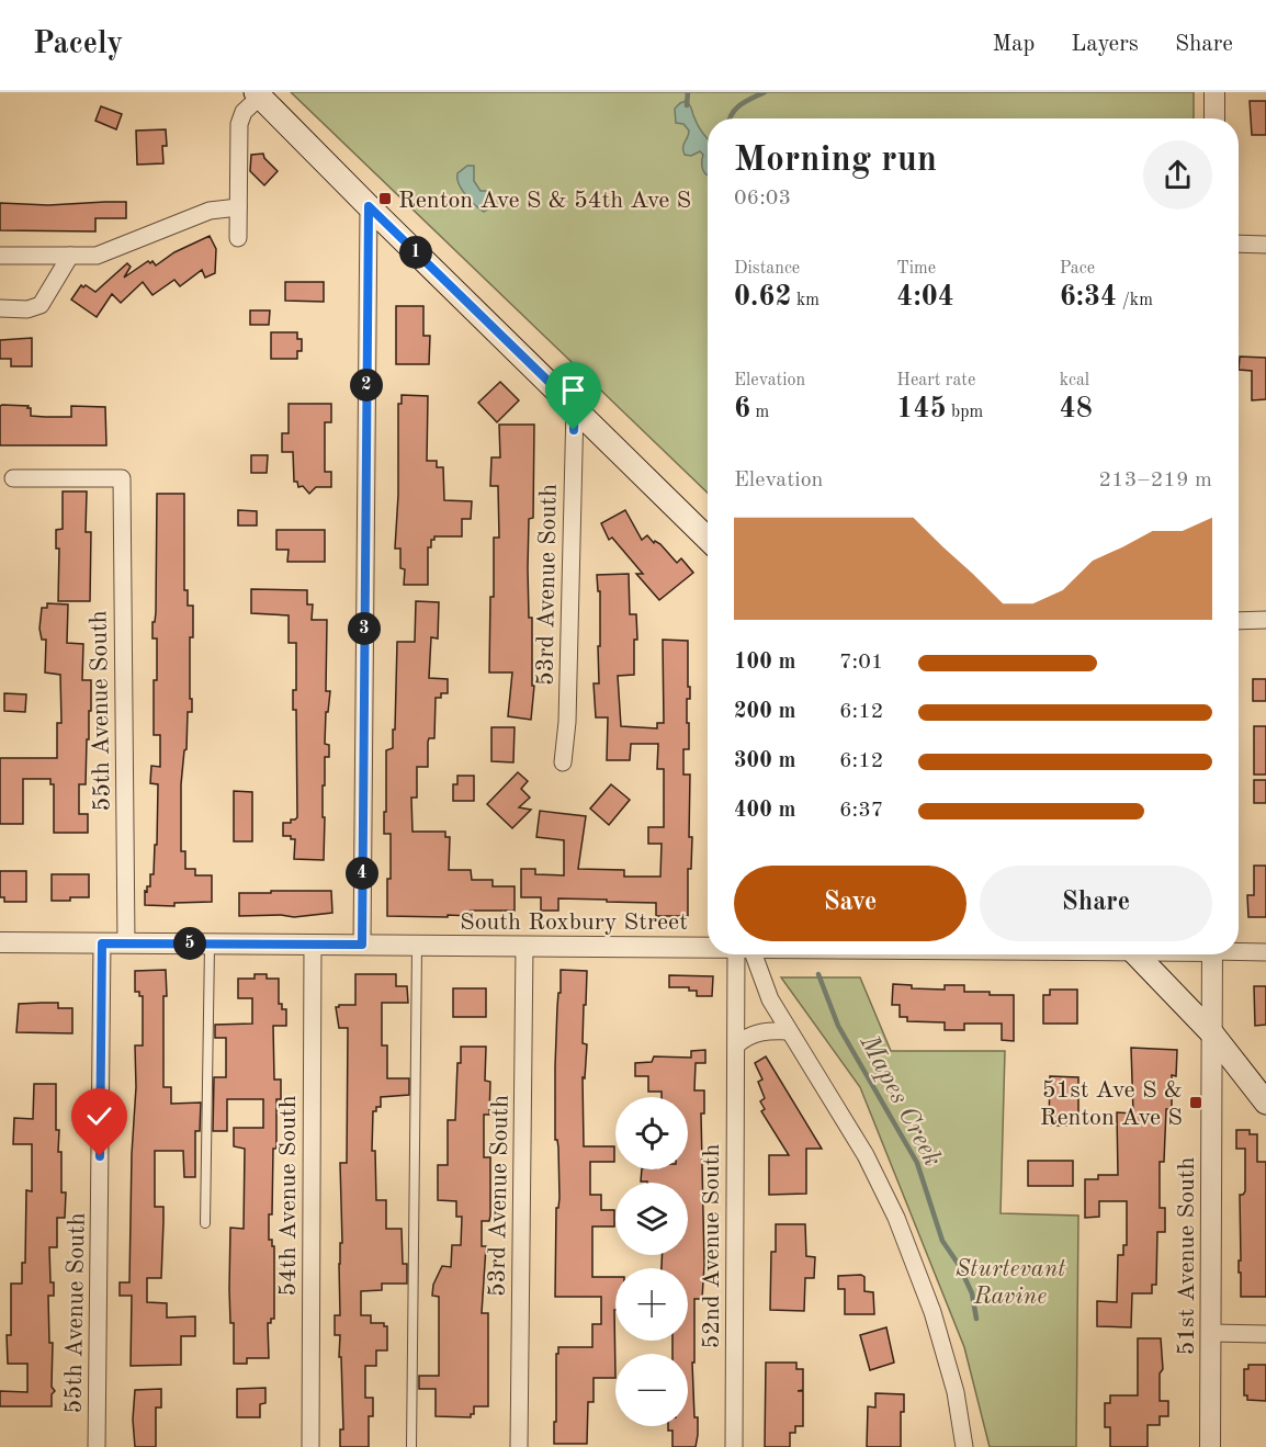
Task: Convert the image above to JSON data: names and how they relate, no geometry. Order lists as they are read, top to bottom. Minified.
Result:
{"streets":{"street":["53rd Avenue South","55th Avenue South","South Roxbury Street","54th Avenue South","52nd Avenue South","51st Avenue South"]},"crossings":[["53rd Avenue South","South Roxbury Street"],["55th Avenue South","South Roxbury Street"],["South Roxbury Street","54th Avenue South"]],"water":["Mapes Creek"],"parks":["Sturtevant Ravine"],"places":{"transit":["Renton Ave S & 54th Ave S","51st Ave S & Renton Ave S"]},"page":{"header":"Pacely","nav":["Map","Layers","Share"],"heading":["Morning run","06:03"],"stats":[["Distance","0.62 km"],["Time","4:04"],["Pace","6:34 /km"],["Elevation","6 m"],["Heart rate","145 bpm"],["kcal","48"]],"pins":["1","2","3","4","5"],"chart":["Elevation","213–219 m"],"list":[{"name":"100 m","note":"7:01"},{"name":"200 m","note":"6:12"},{"name":"300 m","note":"6:12"},{"name":"400 m","note":"6:37"}],"buttons":["Save","Share"],"map_buttons":["+","−"]}}
